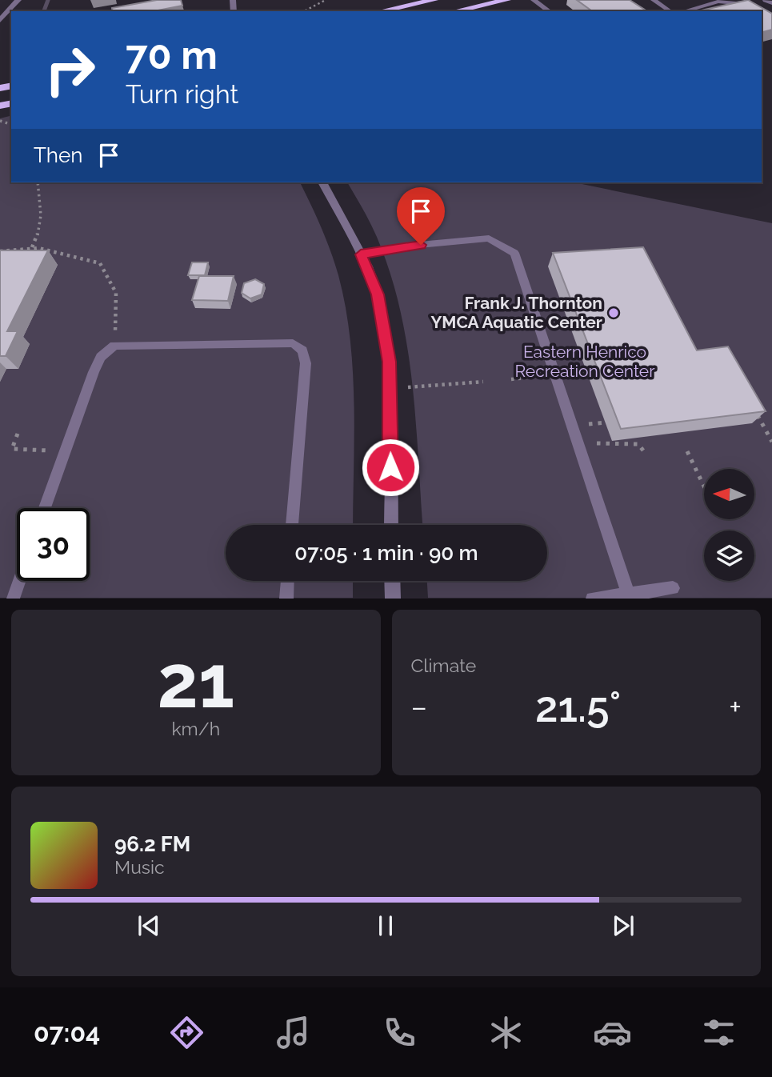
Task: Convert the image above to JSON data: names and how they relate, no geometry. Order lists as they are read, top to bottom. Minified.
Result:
{"parks":["Eastern Henrico Recreation Center"],"places":["Frank J. Thornton YMCA Aquatic Center"],"north":"left","page":{"turn":["70 m","Turn right"],"then":"Then","limit":"30","trip":"07:05 · 1 min · 90 m","tile":[["21","km/h"],"Climate"],"heat":["−","21.5°","+"],"song":["96.2 FM","Music"],"tabs":"07:04"}}
